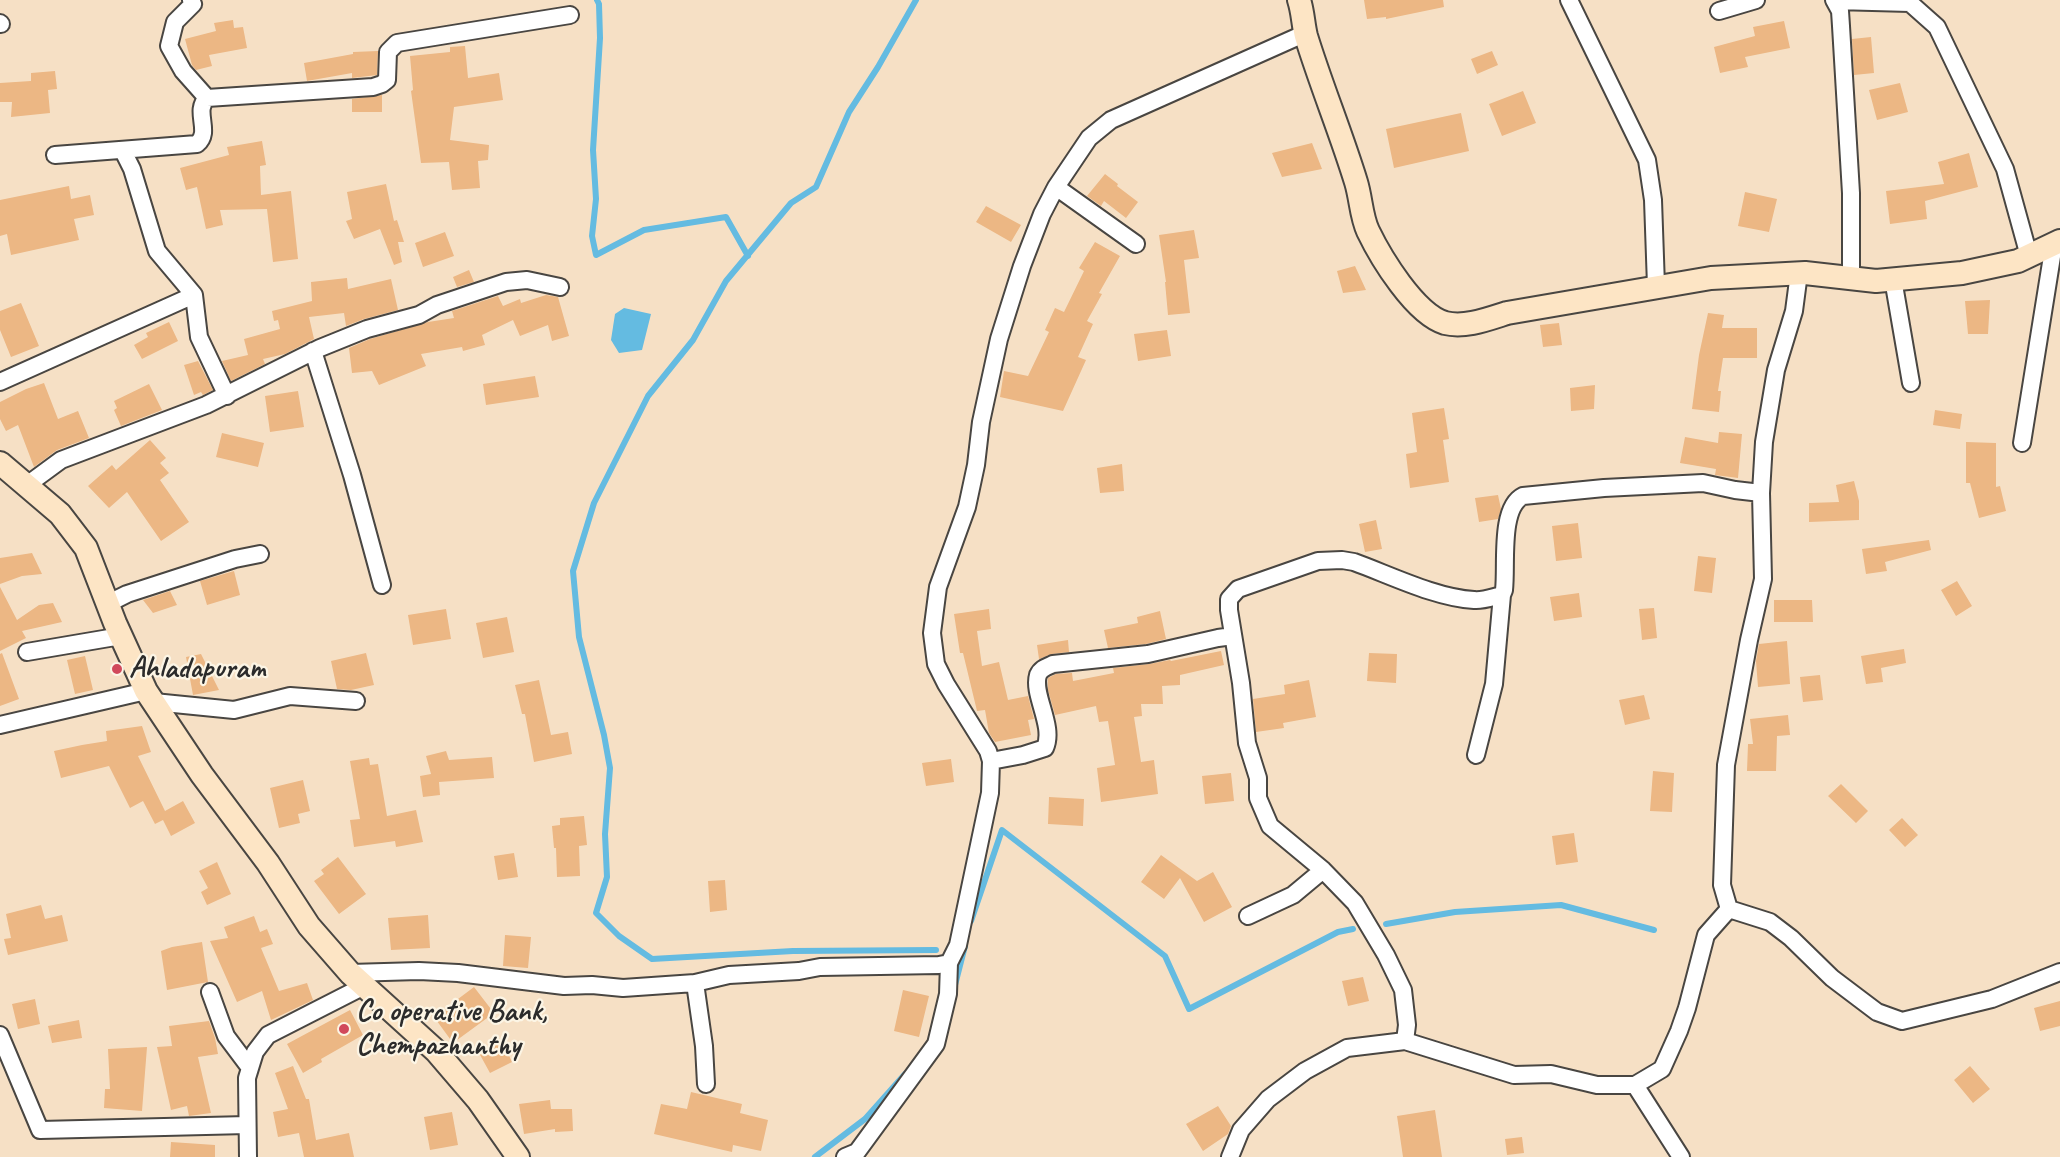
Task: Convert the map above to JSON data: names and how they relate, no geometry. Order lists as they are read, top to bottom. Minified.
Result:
{"places":["Ahladapuram","Co operative Bank, Chempazhanthy"]}
